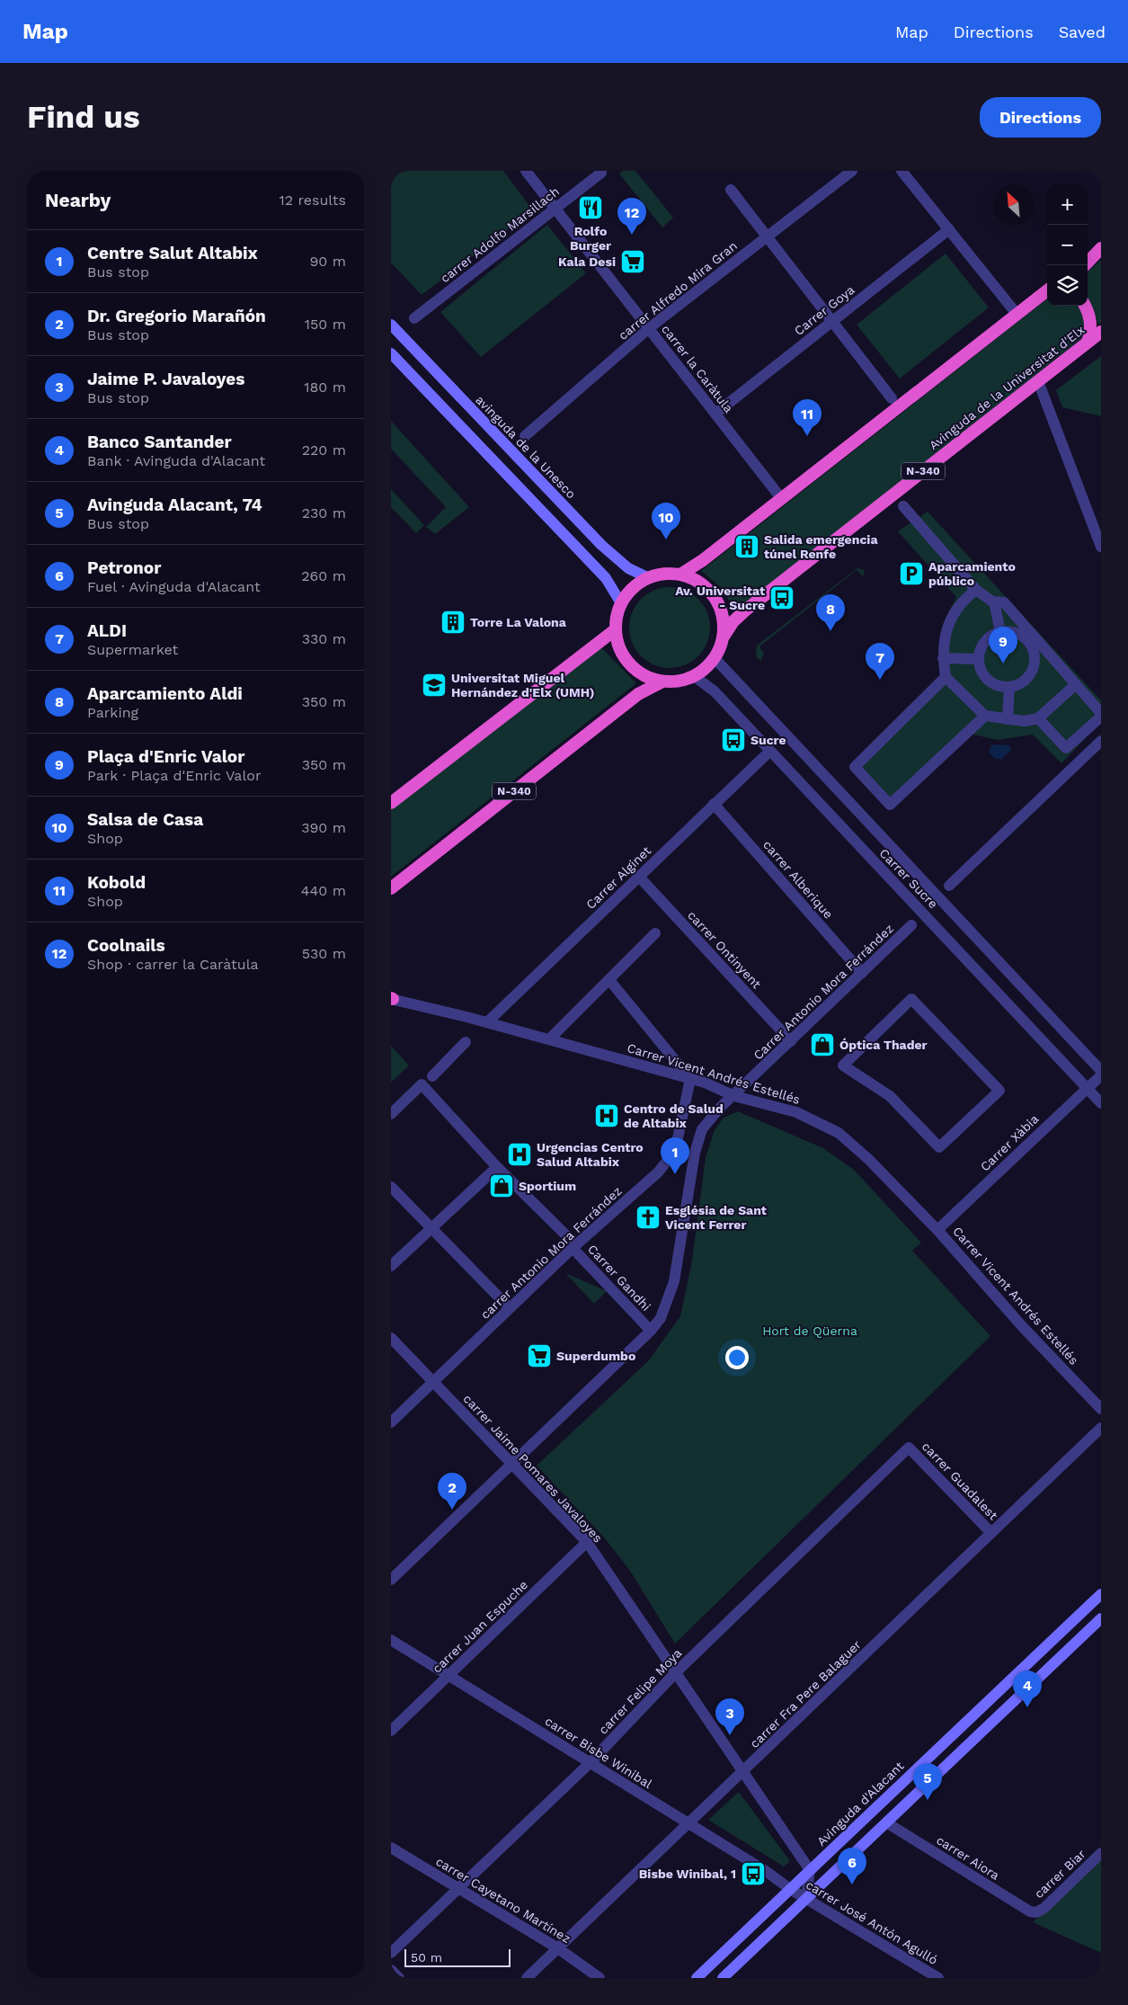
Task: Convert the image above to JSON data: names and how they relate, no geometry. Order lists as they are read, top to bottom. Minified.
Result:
{"streets":{"highway":["Avinguda de la Universitat d'Elx","N-340"],"main road":["avinguda de la Unesco","Avinguda d'Alacant"],"street":["carrer Adolfo Marsillach","carrer Alfredo Mira Gran","Carrer Goya","carrer la Caràtula","Carrer Alginet","Carrer Sucre","carrer Alberique","carrer Ontinyent","Carrer Antonio Mora Ferrández","Carrer Vicent Andrés Estellés","Carrer Xàbia","carrer Antonio Mora Ferrández","Carrer Gandhi","carrer Jaime Pomares Javaloyes","carrer Guadalest","carrer Juan Espuche","carrer Felipe Moya","carrer Fra Pere Balaguer","carrer Bisbe Winibal","carrer Aiora","carrer Biar","carrer Cayetano Martínez","carrer José Antón Agulló"]},"crossings":[["carrer Adolfo Marsillach","carrer la Caràtula"],["carrer Alfredo Mira Gran","carrer la Caràtula"],["Carrer Goya","carrer la Caràtula"],["carrer la Caràtula","N-340"],["Avinguda de la Universitat d'Elx","avinguda de la Unesco"],["Avinguda de la Universitat d'Elx","N-340"],["Avinguda de la Universitat d'Elx","Carrer Sucre"],["avinguda de la Unesco","N-340"],["avinguda de la Unesco","Carrer Sucre"],["N-340","Carrer Sucre"],["Carrer Alginet","Carrer Sucre"],["Carrer Alginet","carrer Alberique"],["Carrer Alginet","carrer Ontinyent"],["Carrer Alginet","Carrer Vicent Andrés Estellés"],["Carrer Sucre","Carrer Xàbia"],["carrer Alberique","Carrer Antonio Mora Ferrández"],["carrer Ontinyent","Carrer Antonio Mora Ferrández"],["Carrer Antonio Mora Ferrández","Carrer Vicent Andrés Estellés"],["Carrer Antonio Mora Ferrández","Carrer Gandhi"],["Carrer Antonio Mora Ferrández","carrer Jaime Pomares Javaloyes"],["Carrer Vicent Andrés Estellés","Carrer Xàbia"],["Carrer Vicent Andrés Estellés","carrer Antonio Mora Ferrández"],["carrer Antonio Mora Ferrández","Carrer Gandhi"],["carrer Antonio Mora Ferrández","carrer Jaime Pomares Javaloyes"],["carrer Jaime Pomares Javaloyes","carrer Juan Espuche"],["carrer Jaime Pomares Javaloyes","carrer Felipe Moya"],["carrer Jaime Pomares Javaloyes","carrer Fra Pere Balaguer"],["carrer Jaime Pomares Javaloyes","Avinguda d'Alacant"],["carrer Guadalest","carrer Felipe Moya"],["carrer Guadalest","carrer Fra Pere Balaguer"],["carrer Juan Espuche","carrer Bisbe Winibal"],["carrer Felipe Moya","carrer Bisbe Winibal"],["carrer Felipe Moya","carrer Cayetano Martínez"],["carrer Fra Pere Balaguer","carrer Bisbe Winibal"],["carrer Fra Pere Balaguer","carrer Cayetano Martínez"],["carrer Bisbe Winibal","Avinguda d'Alacant"],["carrer Bisbe Winibal","carrer José Antón Agulló"],["Avinguda d'Alacant","carrer José Antón Agulló"],["carrer Aiora","carrer Biar"]],"parks":["Hort de Qüerna"],"places":{"restaurant":["Rolfo Burger"],"supermarket":["Kala Desi","Superdumbo"],"building":["Salida emergencia túnel Renfe","Torre La Valona"],"parking":["Aparcamiento público"],"bus stop":["Av. Universitat - Sucre","Sucre","Bisbe Winibal, 1"],"school or university":["Universitat Miguel Hernández d'Elx (UMH)"],"shop":["Óptica Thader","Sportium"],"hospital":["Centro de Salud de Altabix","Urgencias Centro Salud Altabix"],"church":["Església de Sant Vicent Ferrer"]},"scale_bar":"50 m","north":"top left","page":{"header":"Map","nav":["Map","Directions","Saved"],"buttons":"Directions","title":"Find us","heading":["Nearby","12 results"],"map_buttons":["+","−"],"pins":["12","11","10","8","9","7","1","2","4","3","5","6"],"list":[{"mark":"1","name":"Centre Salut Altabix","note":"Bus stop","value":"90 m"},{"mark":"2","name":"Dr. Gregorio Marañón","note":"Bus stop","value":"150 m"},{"mark":"3","name":"Jaime P. Javaloyes","note":"Bus stop","value":"180 m"},{"mark":"4","name":"Banco Santander","note":"Bank · Avinguda d'Alacant","value":"220 m"},{"mark":"5","name":"Avinguda Alacant, 74","note":"Bus stop","value":"230 m"},{"mark":"6","name":"Petronor","note":"Fuel · Avinguda d'Alacant","value":"260 m"},{"mark":"7","name":"ALDI","note":"Supermarket","value":"330 m"},{"mark":"8","name":"Aparcamiento Aldi","note":"Parking","value":"350 m"},{"mark":"9","name":"Plaça d'Enric Valor","note":"Park · Plaça d'Enric Valor","value":"350 m"},{"mark":"10","name":"Salsa de Casa","note":"Shop","value":"390 m"},{"mark":"11","name":"Kobold","note":"Shop","value":"440 m"},{"mark":"12","name":"Coolnails","note":"Shop · carrer la Caràtula","value":"530 m"}],"scale":"50 m"}}
